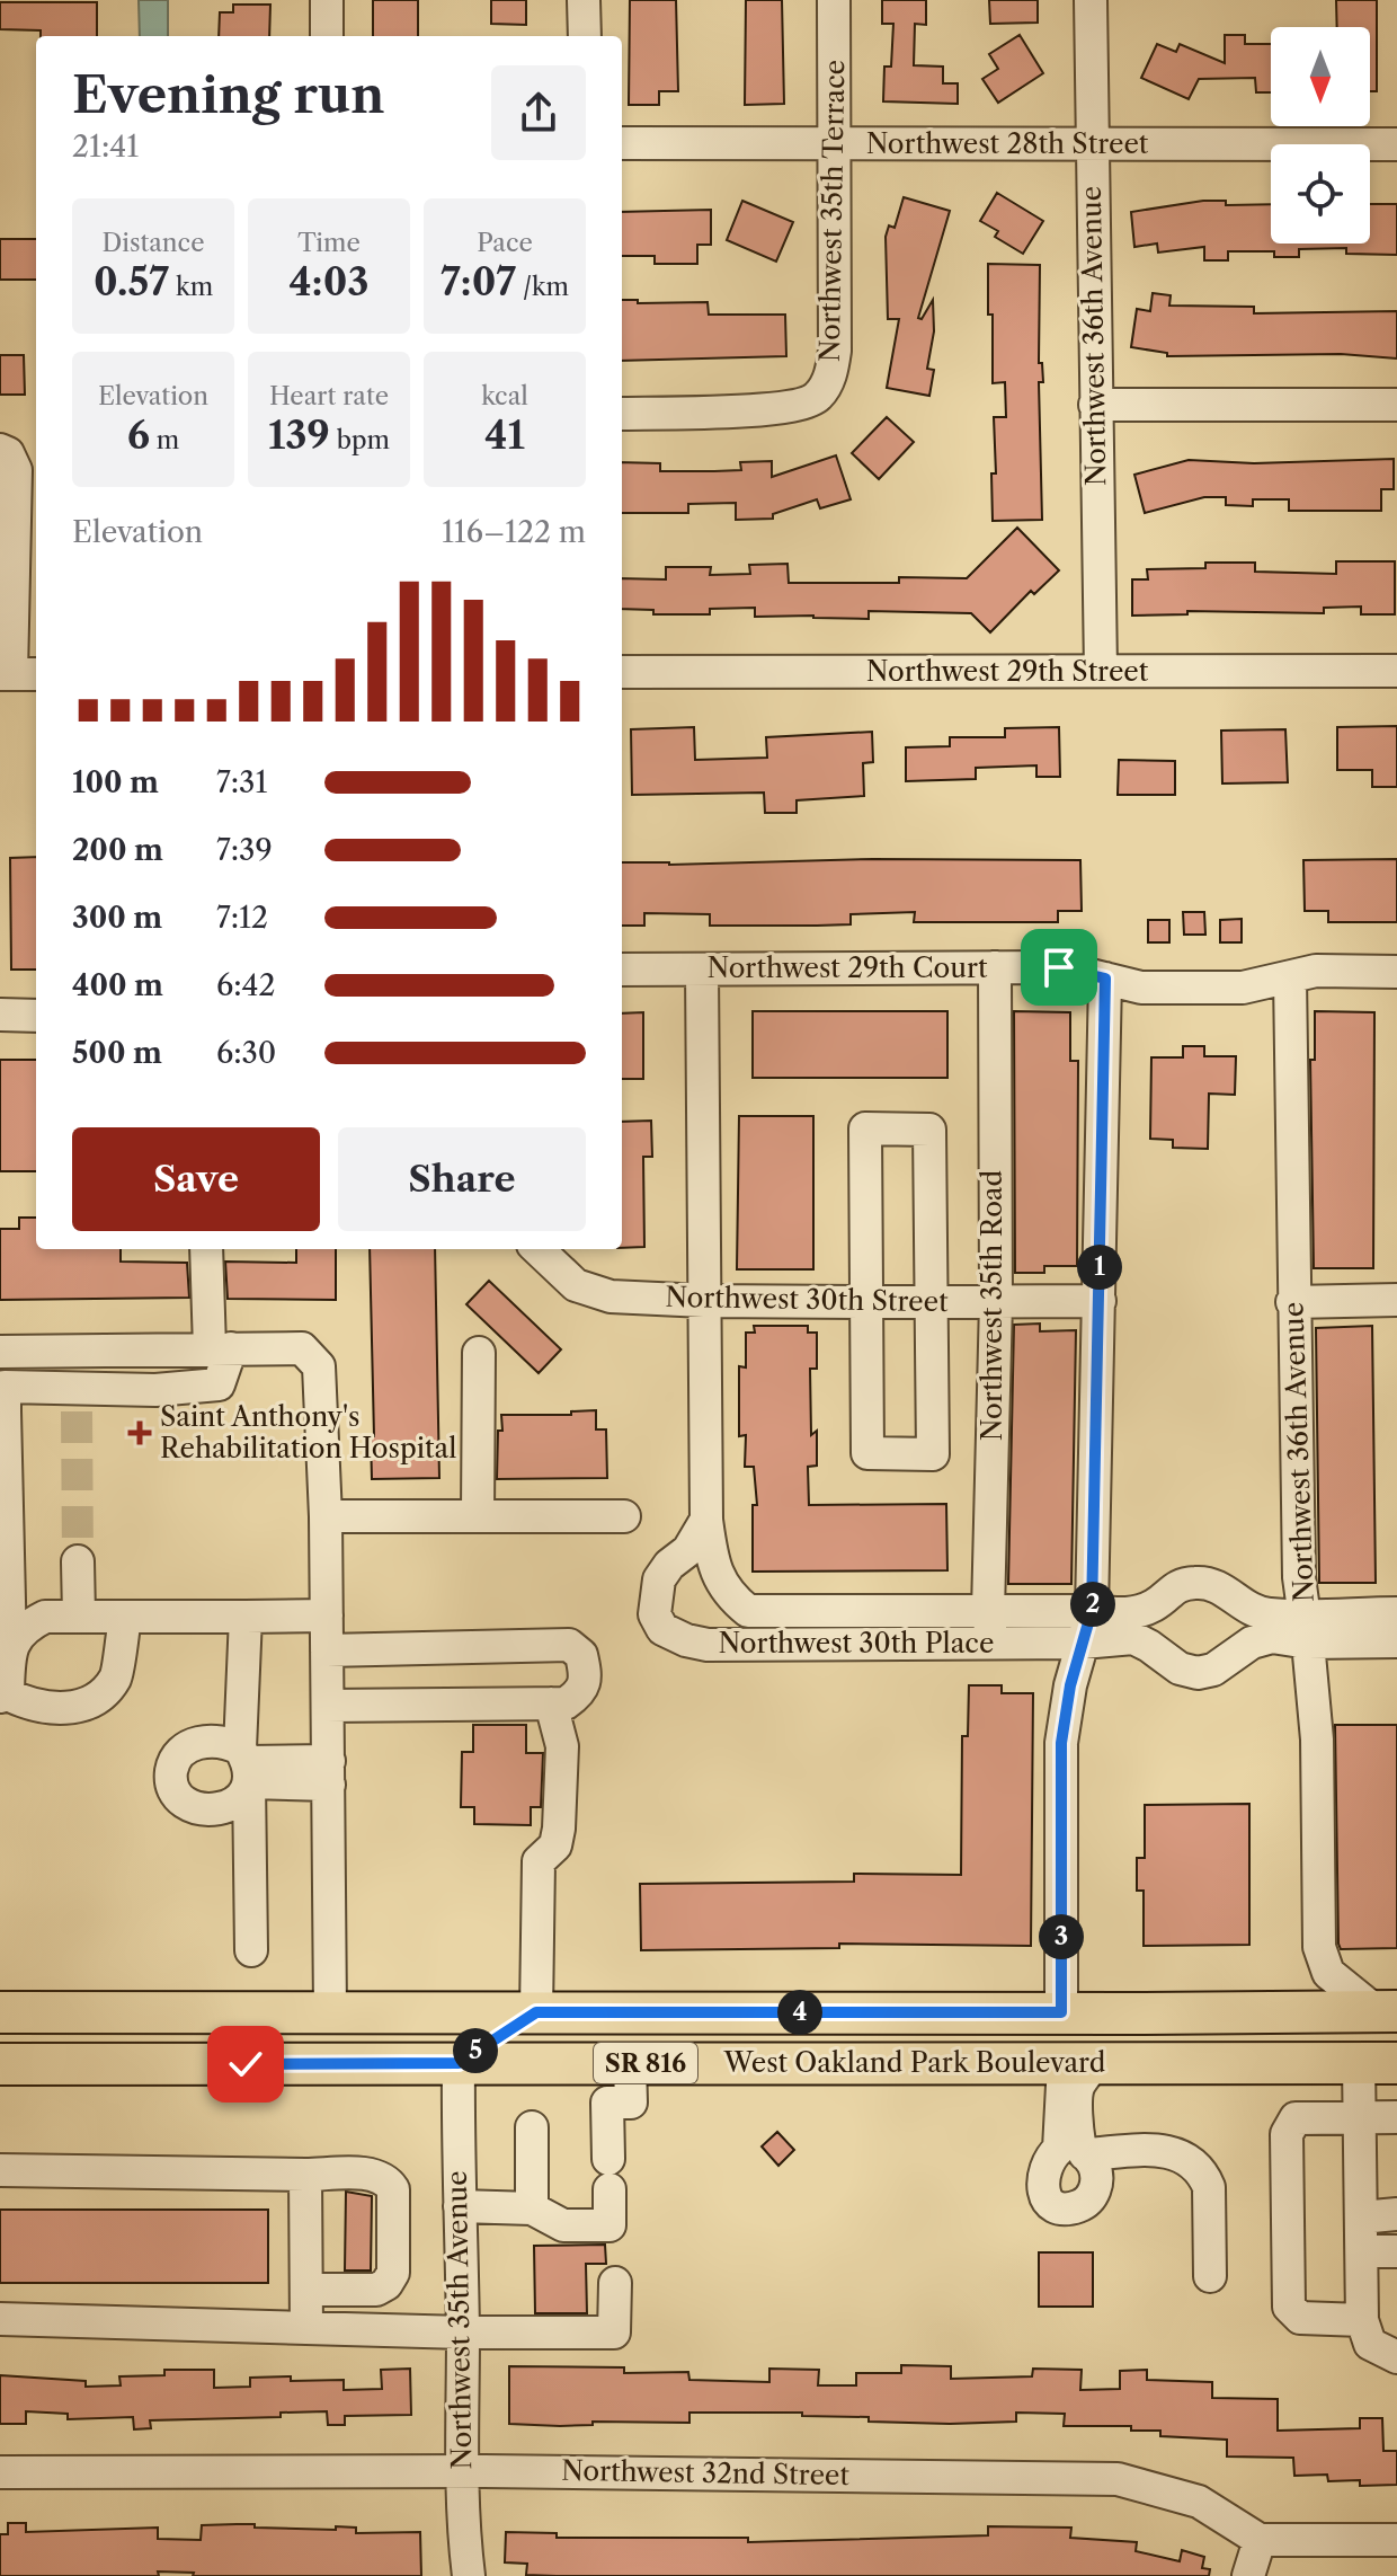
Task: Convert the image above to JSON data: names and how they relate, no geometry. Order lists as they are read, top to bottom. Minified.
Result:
{"streets":{"main road":["SR 816","West Oakland Park Boulevard"],"street":["Northwest 28th Street","Northwest 35th Terrace","Northwest 36th Avenue","Northwest 29th Street","Northwest 29th Court","Northwest 30th Street","Northwest 35th Road","Northwest 30th Place","Northwest 35th Avenue","Northwest 32nd Street"]},"crossings":[["Northwest 28th Street","Northwest 35th Terrace"],["Northwest 28th Street","Northwest 36th Avenue"],["Northwest 36th Avenue","Northwest 29th Street"],["Northwest 36th Avenue","Northwest 29th Court"],["Northwest 36th Avenue","Northwest 30th Place"],["Northwest 36th Avenue","West Oakland Park Boulevard"],["Northwest 29th Court","Northwest 35th Road"],["Northwest 30th Street","Northwest 35th Road"],["Northwest 35th Road","Northwest 30th Place"],["West Oakland Park Boulevard","Northwest 35th Avenue"],["Northwest 35th Avenue","Northwest 32nd Street"]],"places":{"health":["Saint Anthony's Rehabilitation Hospital"]},"north":"bottom","page":{"heading":["Evening run","21:41"],"stats":[["Distance","0.57 km"],["Time","4:03"],["Pace","7:07 /km"],["Elevation","6 m"],["Heart rate","139 bpm"],["kcal","41"]],"chart":["Elevation","116–122 m"],"list":[{"name":"100 m","note":"7:31"},{"name":"200 m","note":"7:39"},{"name":"300 m","note":"7:12"},{"name":"400 m","note":"6:42"},{"name":"500 m","note":"6:30"}],"buttons":["Save","Share"],"pins":["1","2","3","4","5"]}}
